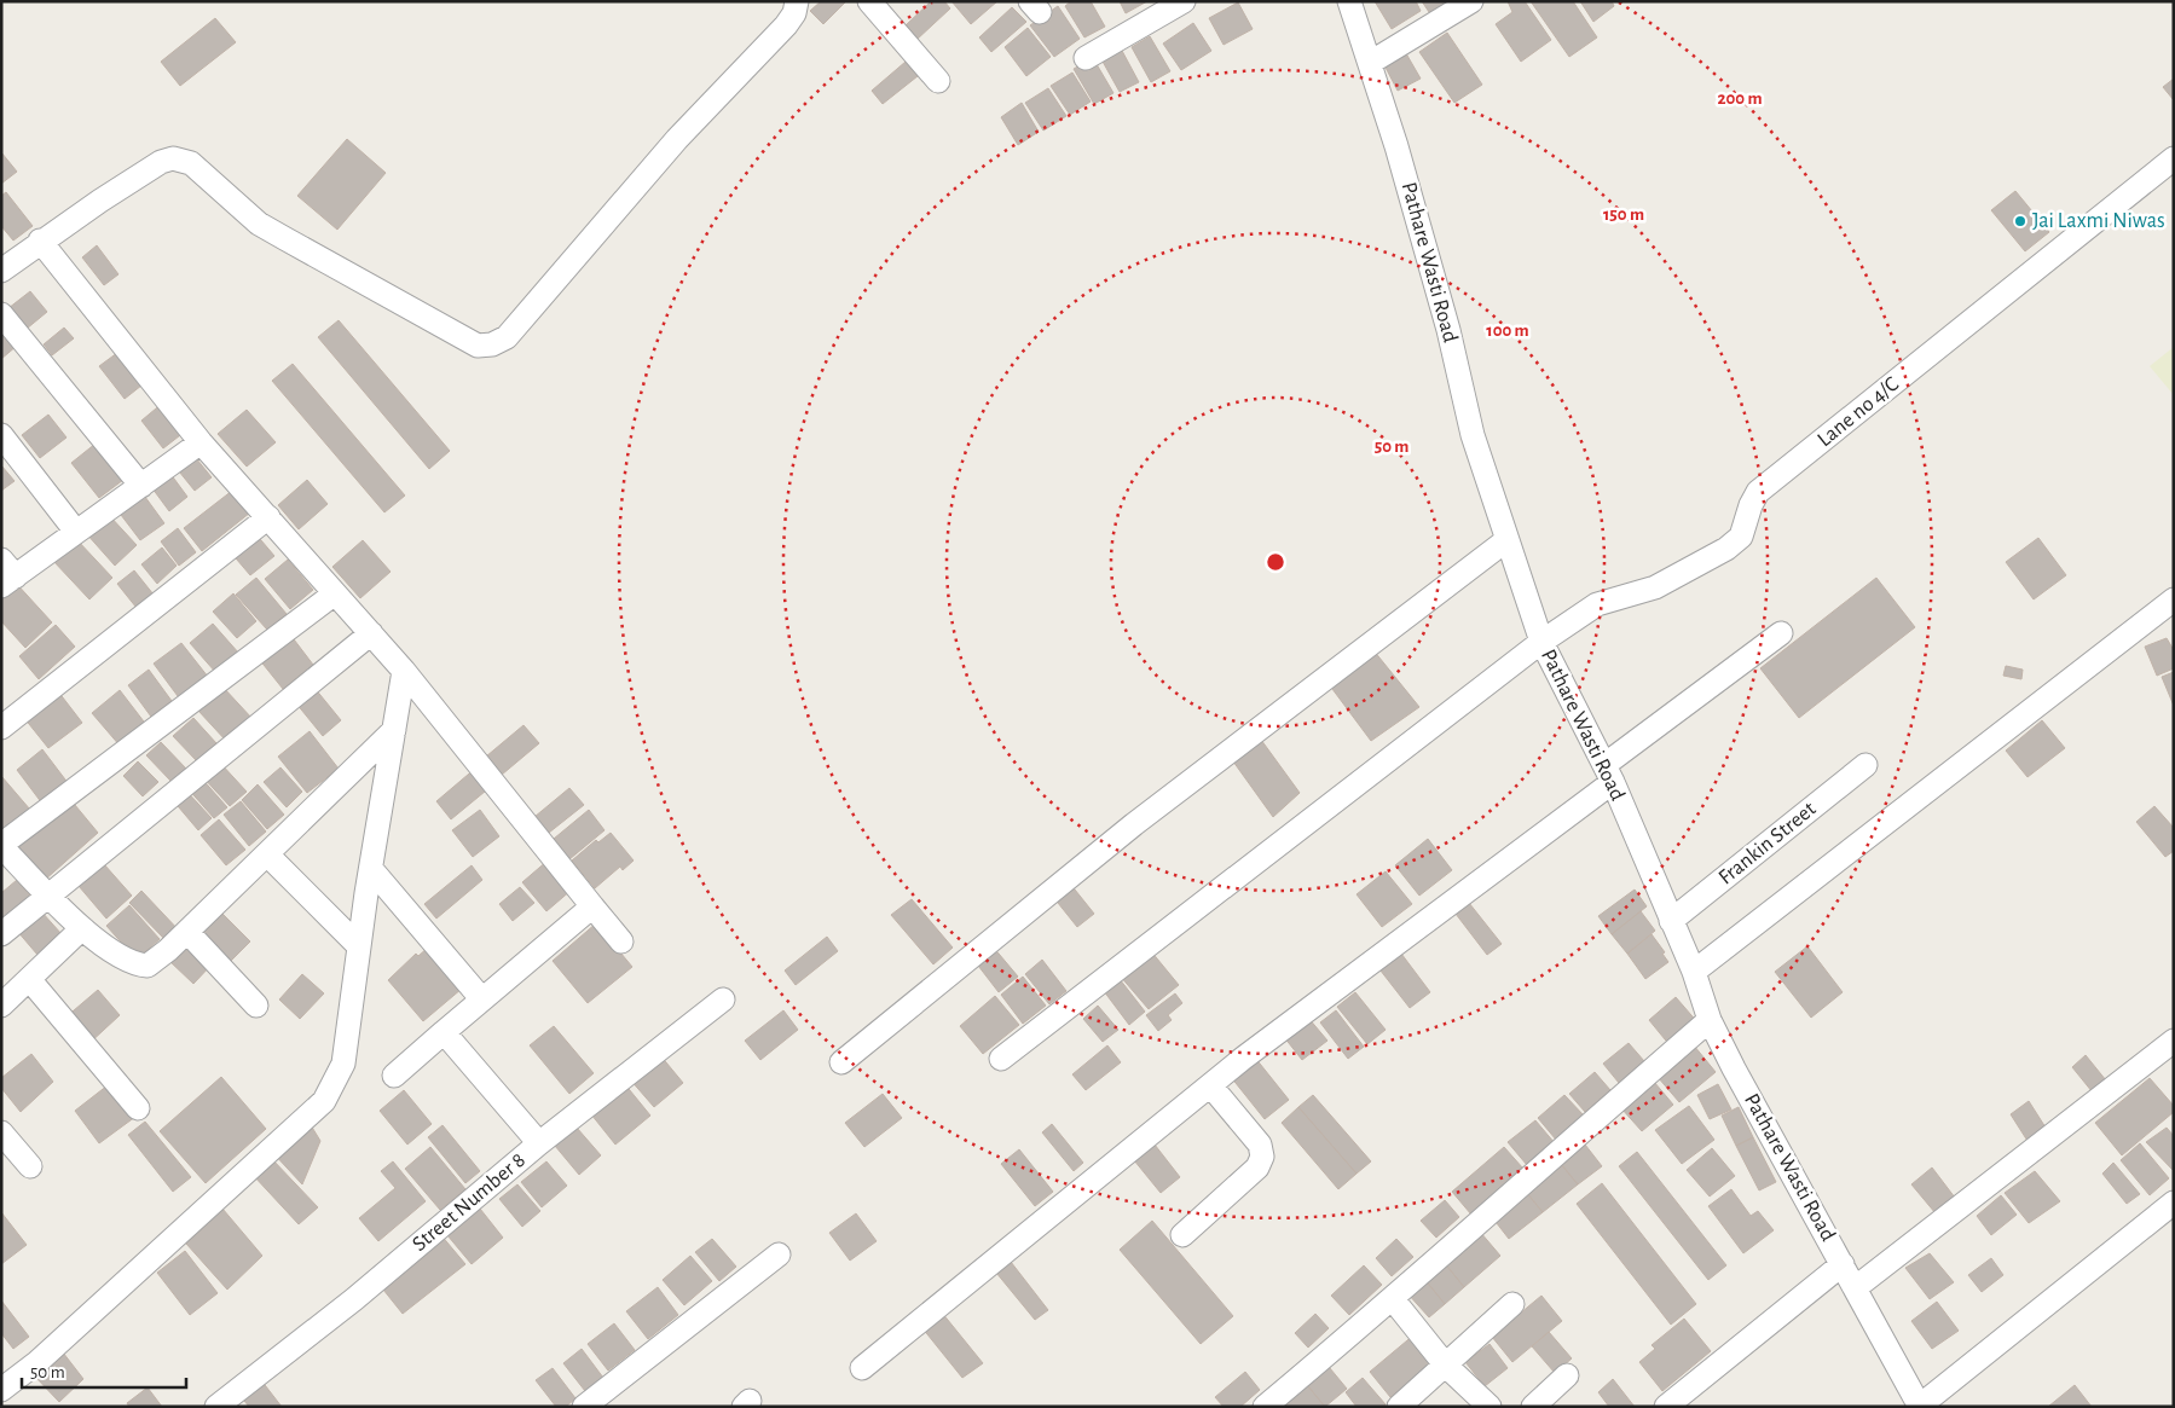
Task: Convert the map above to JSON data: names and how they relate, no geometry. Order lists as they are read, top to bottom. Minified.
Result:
{"streets":{"street":["Pathare Wasti Road","Lane no 4/C","Frankin Street","Street Number 8"]},"crossings":[["Pathare Wasti Road","Lane no 4/C"],["Pathare Wasti Road","Frankin Street"]],"places":["Jai Laxmi Niwas"],"scale_bar":"50 m","rings":["200 m","150 m","100 m","50 m"]}
